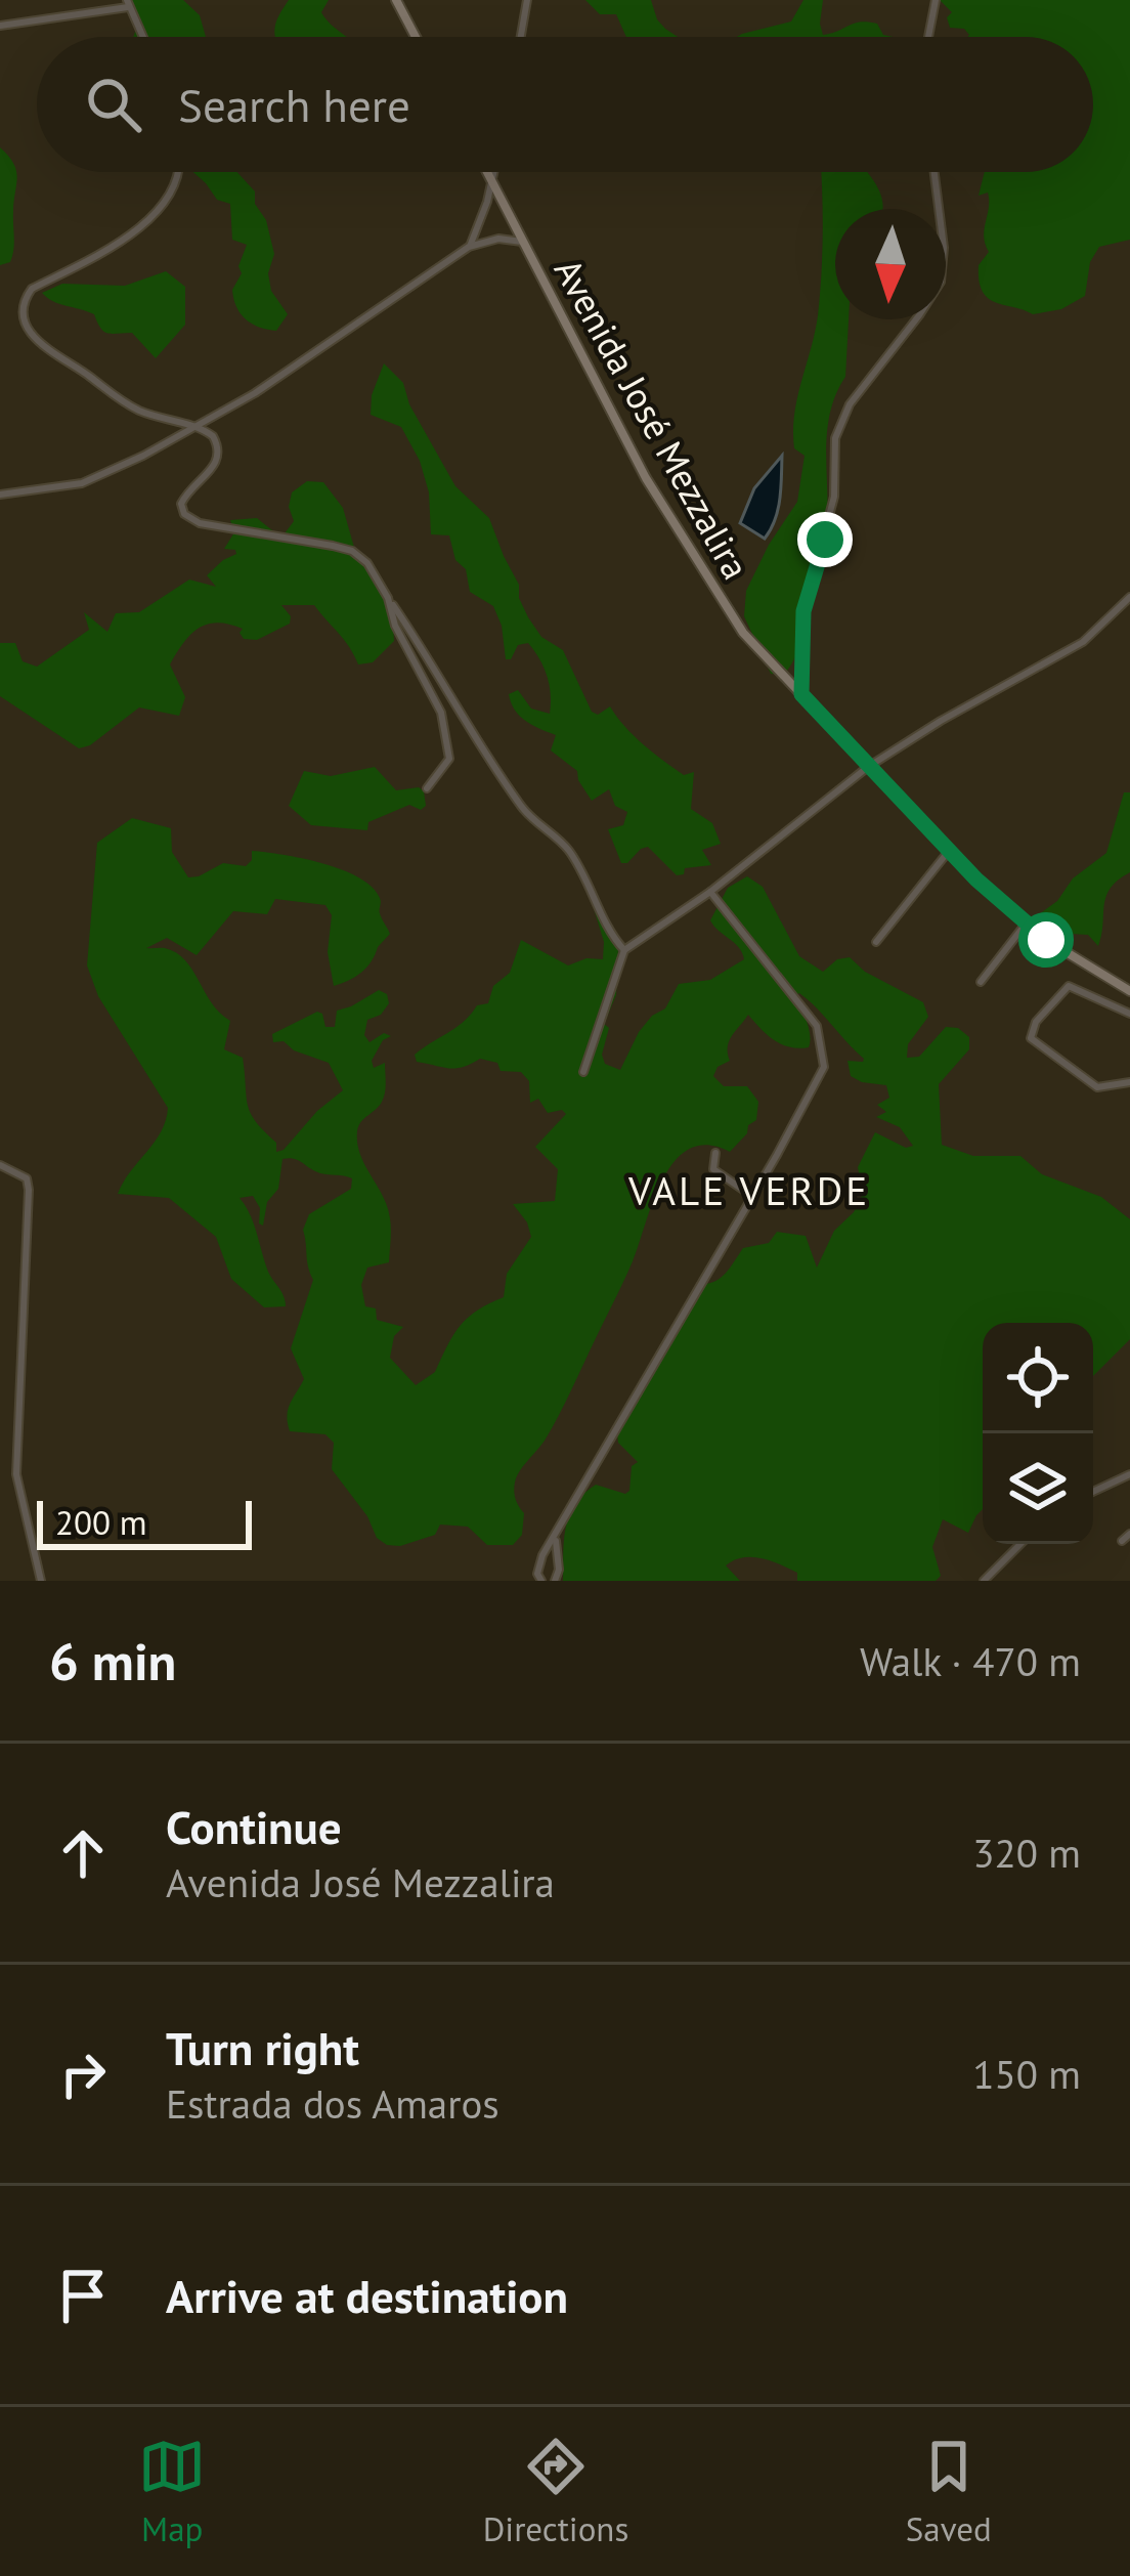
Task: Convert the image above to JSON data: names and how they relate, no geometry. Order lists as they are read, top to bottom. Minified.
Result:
{"streets":{"main road":["Avenida José Mezzalira"]},"districts":["VALE VERDE"],"scale_bar":"200 m","north":"bottom","page":{"search":"Search here","scale":"200 m","heading":["6 min","Walk · 470 m"],"list":[["Continue","Avenida José Mezzalira","320 m"],["Turn right","Estrada dos Amaros","150 m"],"Arrive at destination"],"nav":["Map","Directions","Saved"]}}
